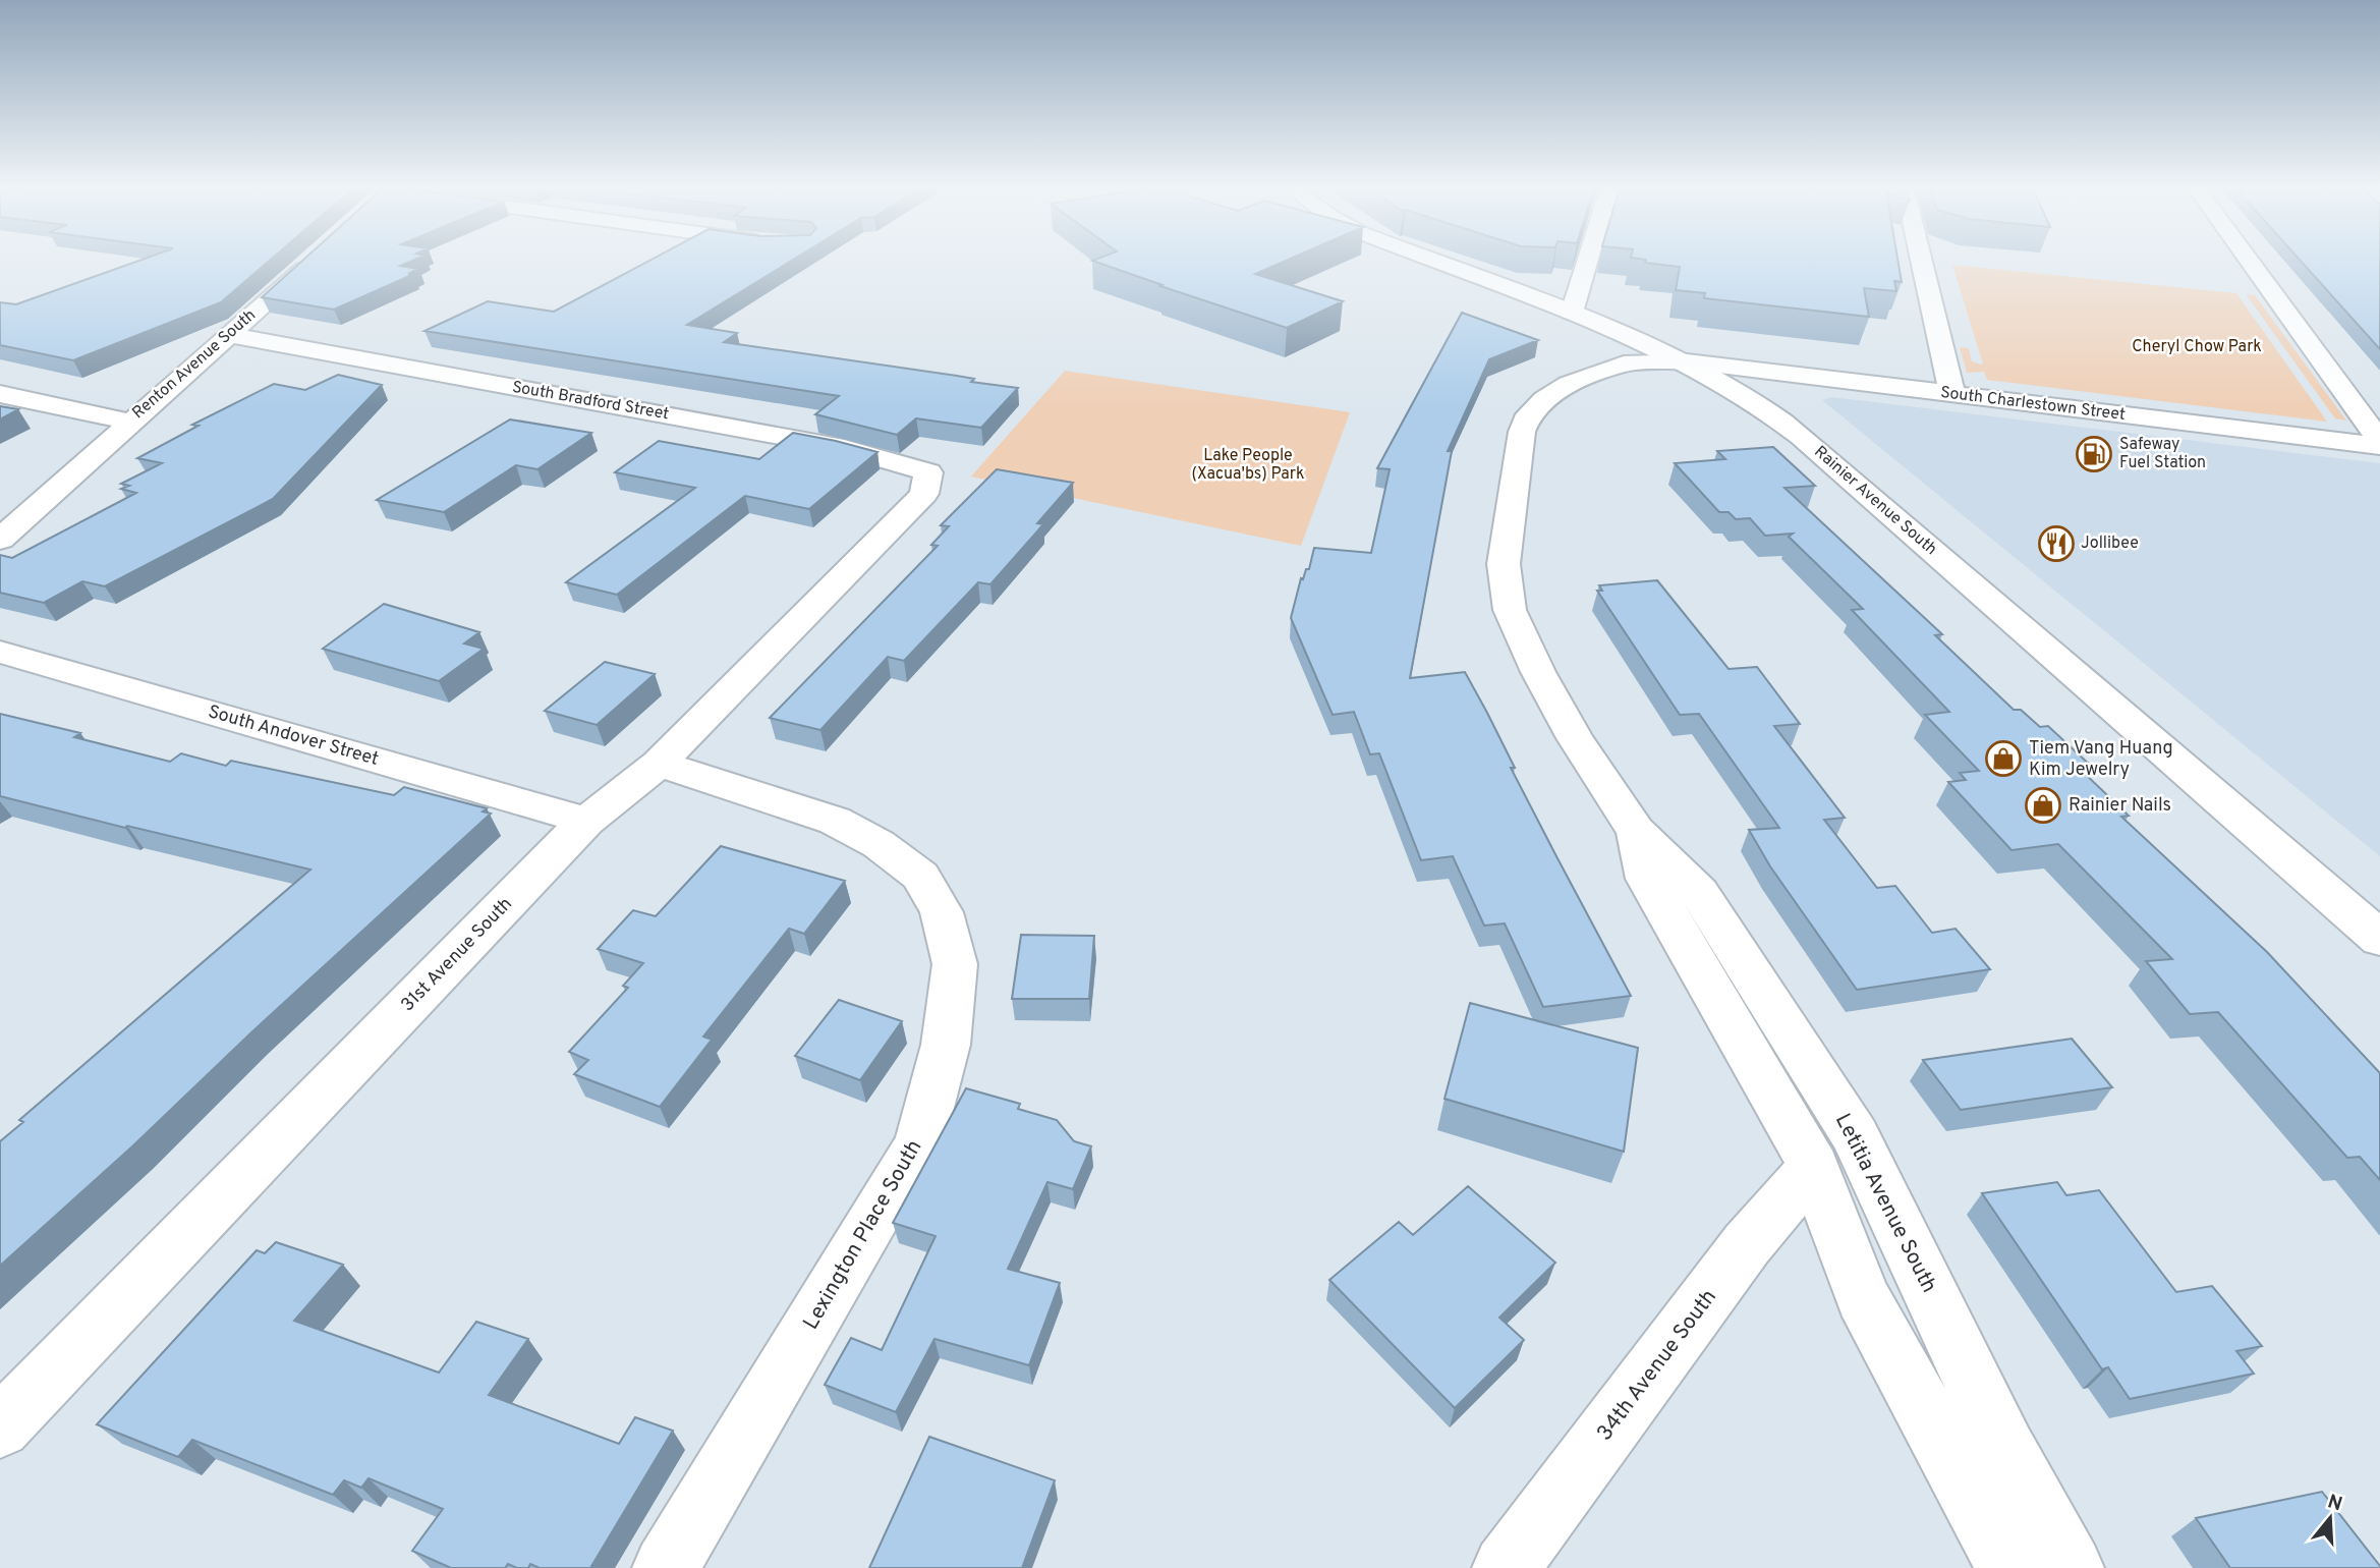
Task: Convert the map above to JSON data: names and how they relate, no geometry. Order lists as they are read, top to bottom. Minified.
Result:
{"streets":{"street":["Renton Avenue South","South Bradford Street","South Charlestown Street","Rainier Avenue South","South Andover Street","31st Avenue South","Letitia Avenue South","Lexington Place South","34th Avenue South"]},"crossings":[["Renton Avenue South","South Bradford Street"],["South Bradford Street","31st Avenue South"],["South Charlestown Street","Rainier Avenue South"],["South Charlestown Street","Letitia Avenue South"],["Rainier Avenue South","Letitia Avenue South"],["South Andover Street","31st Avenue South"],["31st Avenue South","Lexington Place South"],["Letitia Avenue South","34th Avenue South"]],"parks":["Cheryl Chow Park","Lake People (Xacua'bs) Park"],"places":{"fuel station":["Safeway Fuel Station"],"restaurant":["Jollibee"],"shop":["Tiem Vang Huang Kim Jewelry","Rainier Nails"]},"north":"top"}
